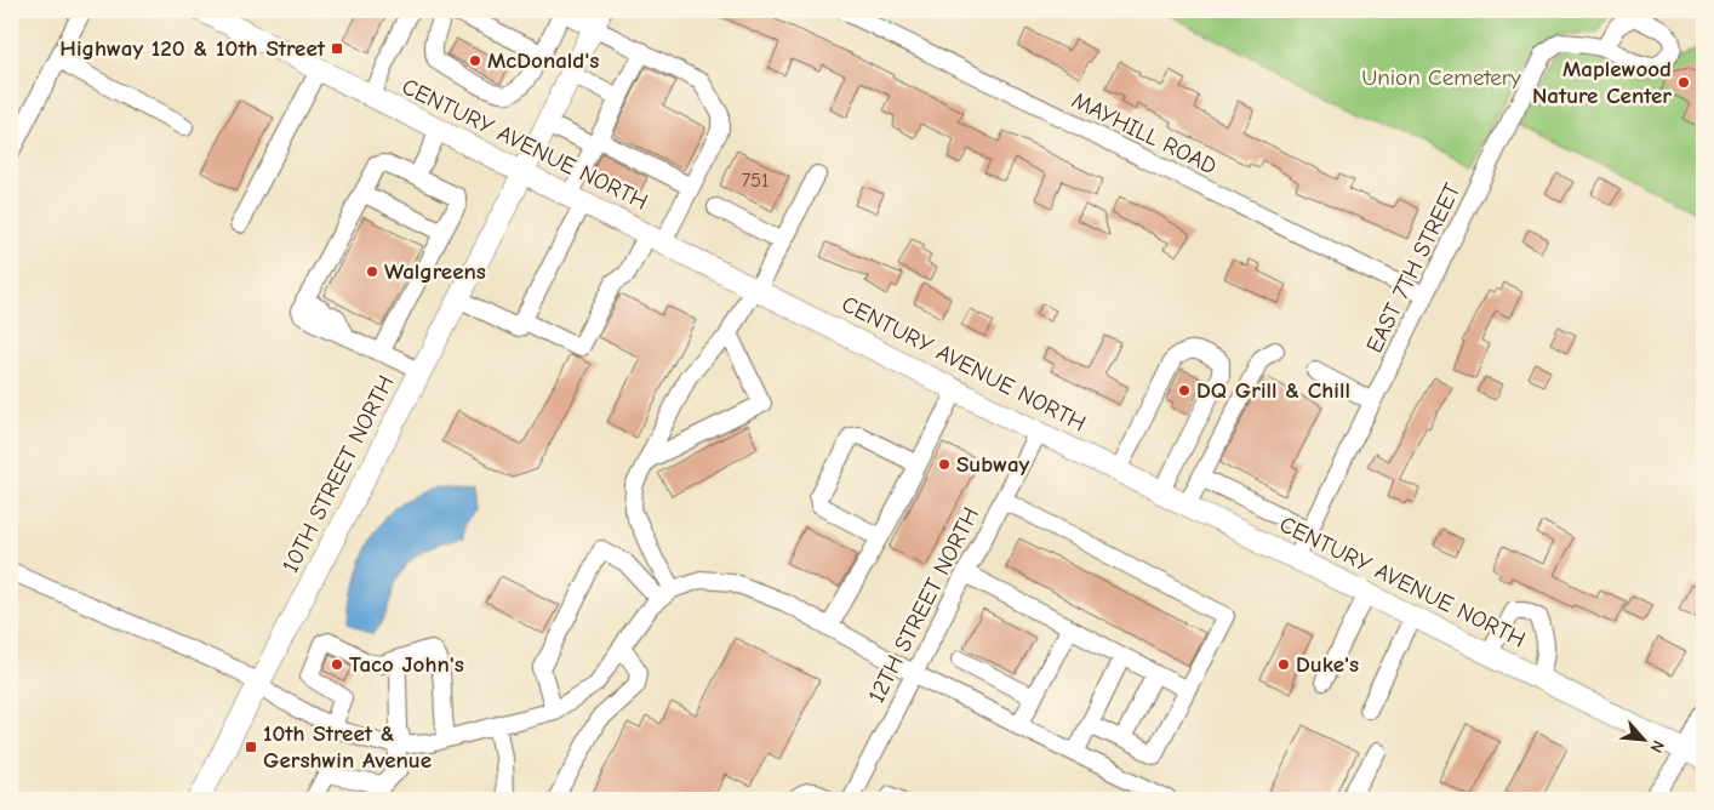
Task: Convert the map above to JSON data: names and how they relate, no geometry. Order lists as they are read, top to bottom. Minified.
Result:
{"streets":{"main road":["CENTURY AVENUE NORTH","10TH STREET NORTH"],"street":["MAYHILL ROAD","EAST 7TH STREET","12TH STREET NORTH"]},"crossings":[["MAYHILL ROAD","EAST 7TH STREET"],["CENTURY AVENUE NORTH","EAST 7TH STREET"],["CENTURY AVENUE NORTH","10TH STREET NORTH"],["CENTURY AVENUE NORTH","12TH STREET NORTH"]],"parks":["Union Cemetery"],"places":{"transit":["Highway 120 & 10th Street","10th Street & Gershwin Avenue"],"other":["McDonald's","Maplewood Nature Center","Walgreens","DQ Grill & Chill","Subway","Taco John's","Duke's"]},"house_numbers":["751"],"north":"bottom right"}
